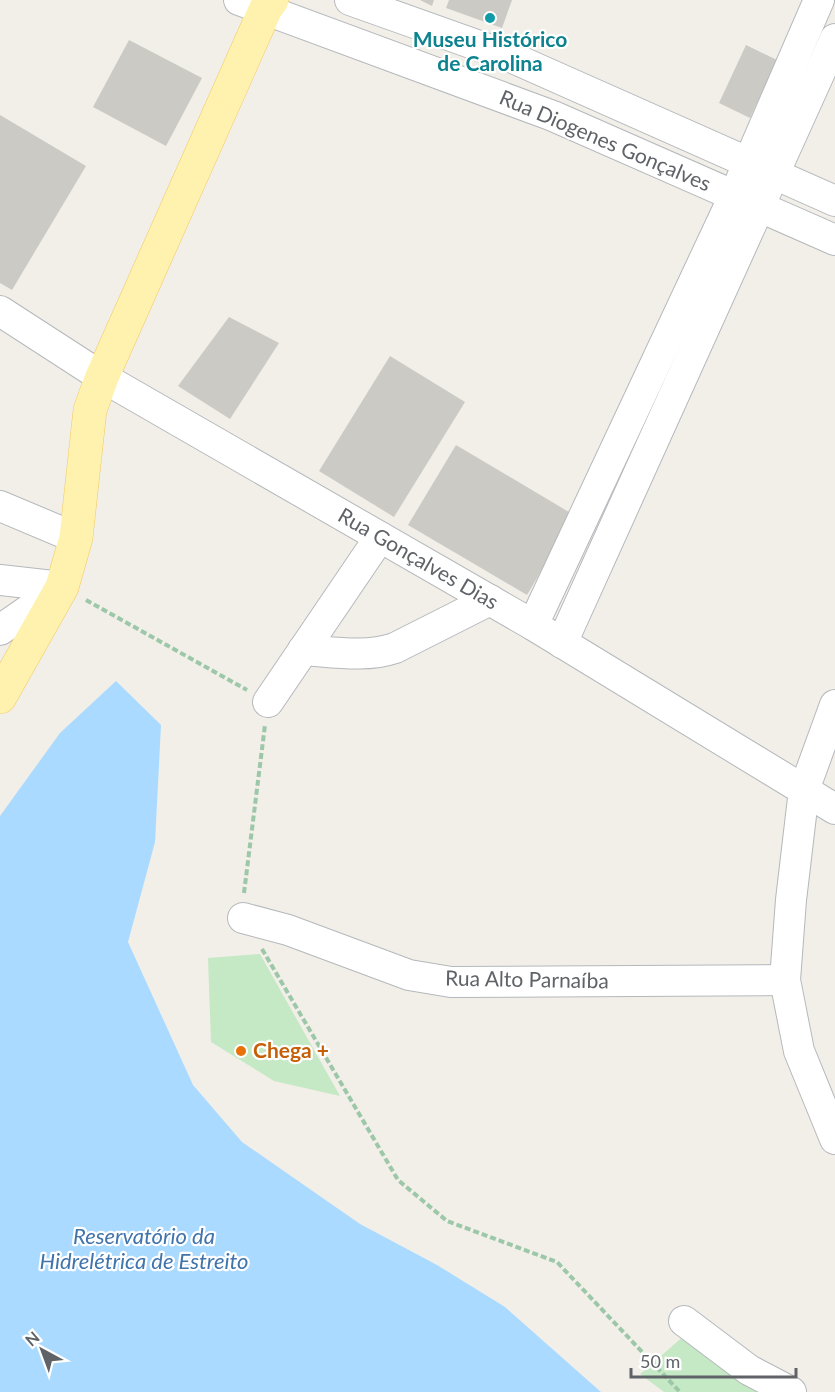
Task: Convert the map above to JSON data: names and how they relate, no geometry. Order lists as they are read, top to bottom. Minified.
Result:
{"streets":{"street":["Rua Diogenes Gonçalves","Rua Gonçalves Dias","Rua Alto Parnaíba"]},"water":["Reservatório da Hidrelétrica de Estreito"],"places":["Museu Histórico de Carolina","Chega +"],"scale_bar":"50 m","north":"top left"}
